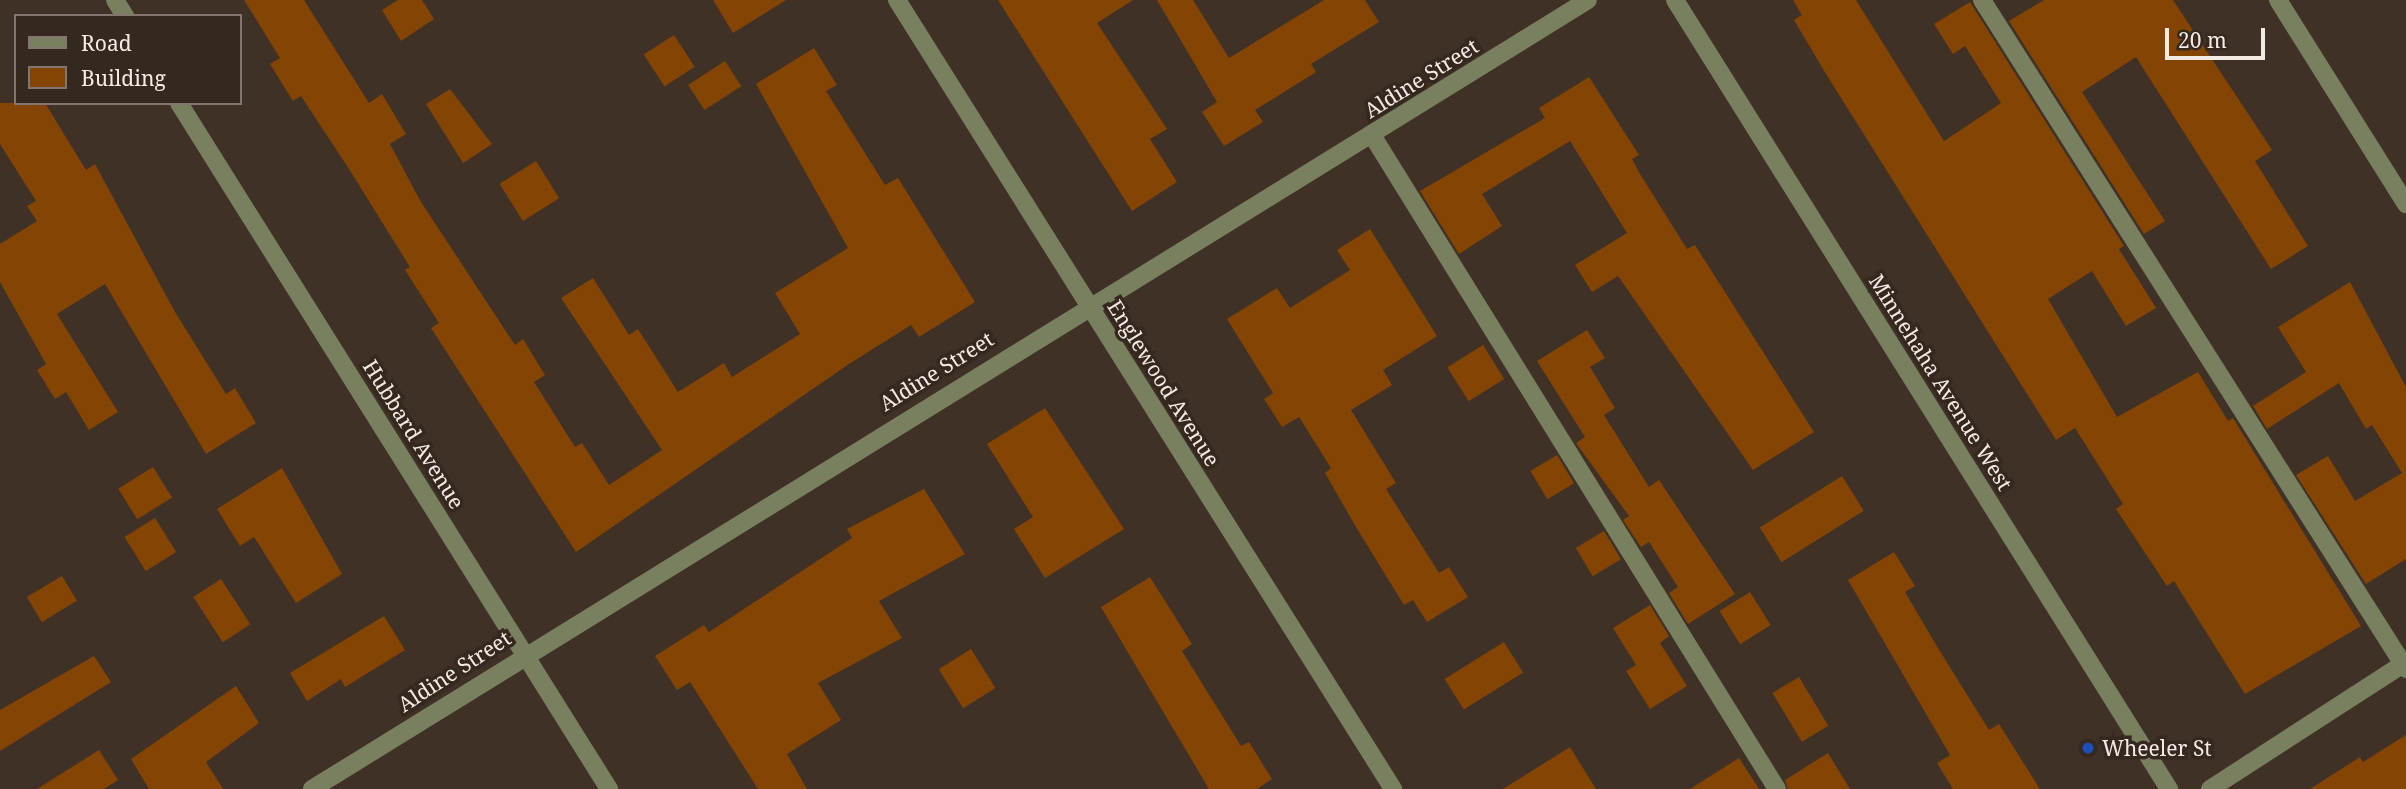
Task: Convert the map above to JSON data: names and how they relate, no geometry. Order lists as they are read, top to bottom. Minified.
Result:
{"streets":{"street":["Aldine Street","Minnehaha Avenue West","Englewood Avenue","Hubbard Avenue"]},"crossings":[["Aldine Street","Englewood Avenue"],["Aldine Street","Hubbard Avenue"]],"places":["Wheeler St"],"legend":["Road","Building"],"scale_bar":"20 m"}
